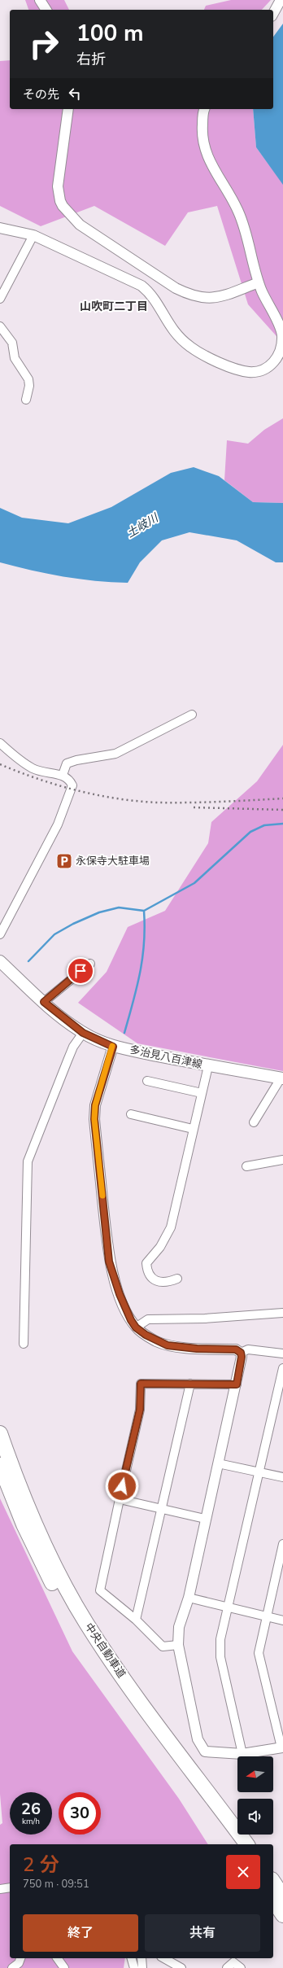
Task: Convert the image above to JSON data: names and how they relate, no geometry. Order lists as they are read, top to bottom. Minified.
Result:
{"streets":{"highway":["中央自動車道"],"main road":["多治見八百津線"]},"districts":["山吹町二丁目"],"water":["土岐川"],"places":{"parking":["永保寺大駐車場"]},"north":"left","page":{"turn":["100 m","右折"],"then":"その先","speed":"26 km/h","limit":"30","heading":["2 分","750 m · 09:51"],"buttons":["終了","共有"]}}
